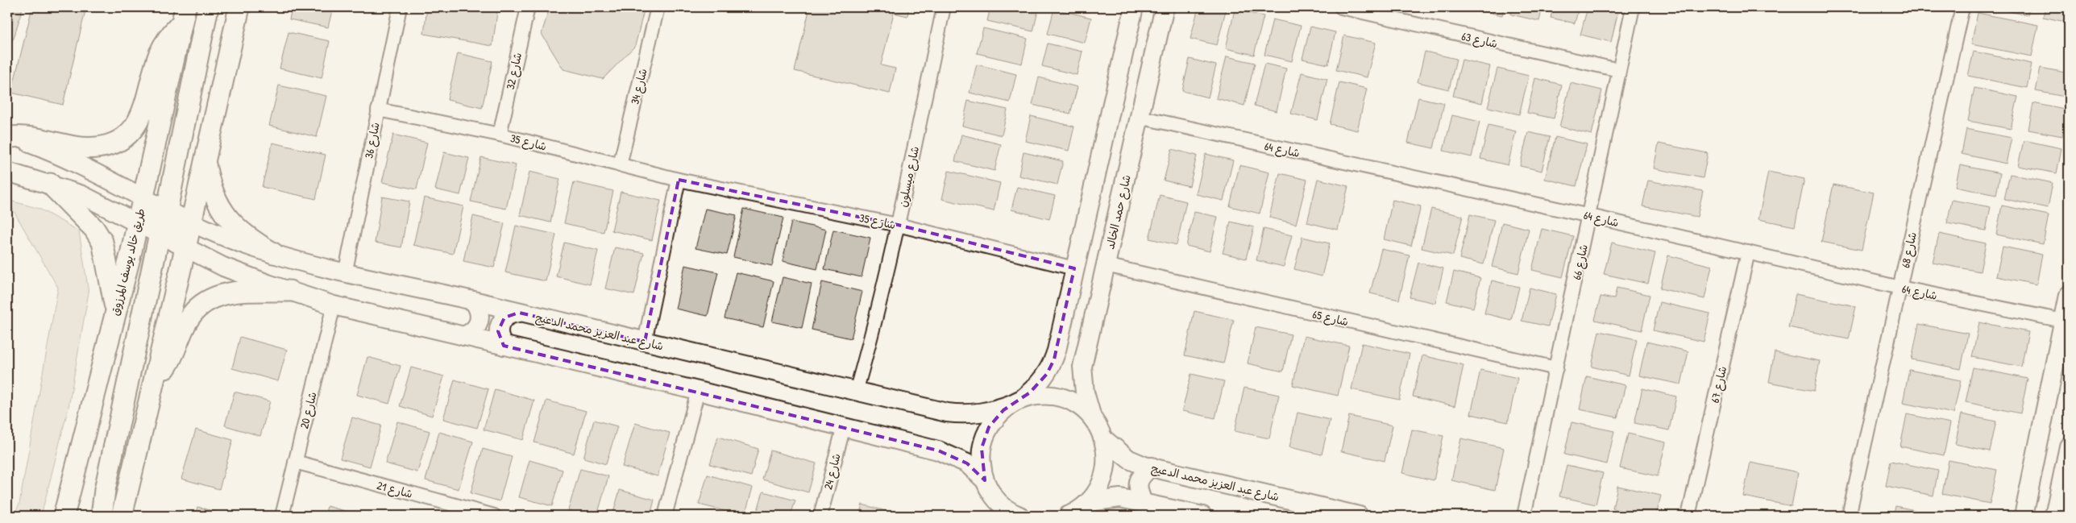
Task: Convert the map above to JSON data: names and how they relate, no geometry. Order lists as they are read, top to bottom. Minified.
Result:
{"streets":{"main road":["طريق خالد يوسف المرزوق"],"street":["شارع 63","شارع 32","شارع 34","شارع 36","شارع 35","شارع 64","شارع ميسلون","شارع حمد الخالد","شارع 68","شارع 66","شارع 65","شارع عبد العزيز محمد الدعيج","شارع 67","شارع 20","شارع 24","شارع 21"]},"crossings":[["شارع 63","شارع 66"],["شارع 32","شارع 35"],["شارع 34","شارع 35"],["شارع 36","شارع 35"],["شارع 36","شارع عبد العزيز محمد الدعيج"],["شارع 35","شارع ميسلون"],["شارع 64","شارع حمد الخالد"],["شارع 64","شارع 68"],["شارع 64","شارع 66"],["شارع 64","شارع 67"],["شارع ميسلون","شارع عبد العزيز محمد الدعيج"],["شارع حمد الخالد","شارع 65"],["شارع حمد الخالد","شارع عبد العزيز محمد الدعيج"],["طريق خالد يوسف المرزوق","شارع عبد العزيز محمد الدعيج"],["شارع 66","شارع 65"],["شارع 20","شارع 21"]]}
